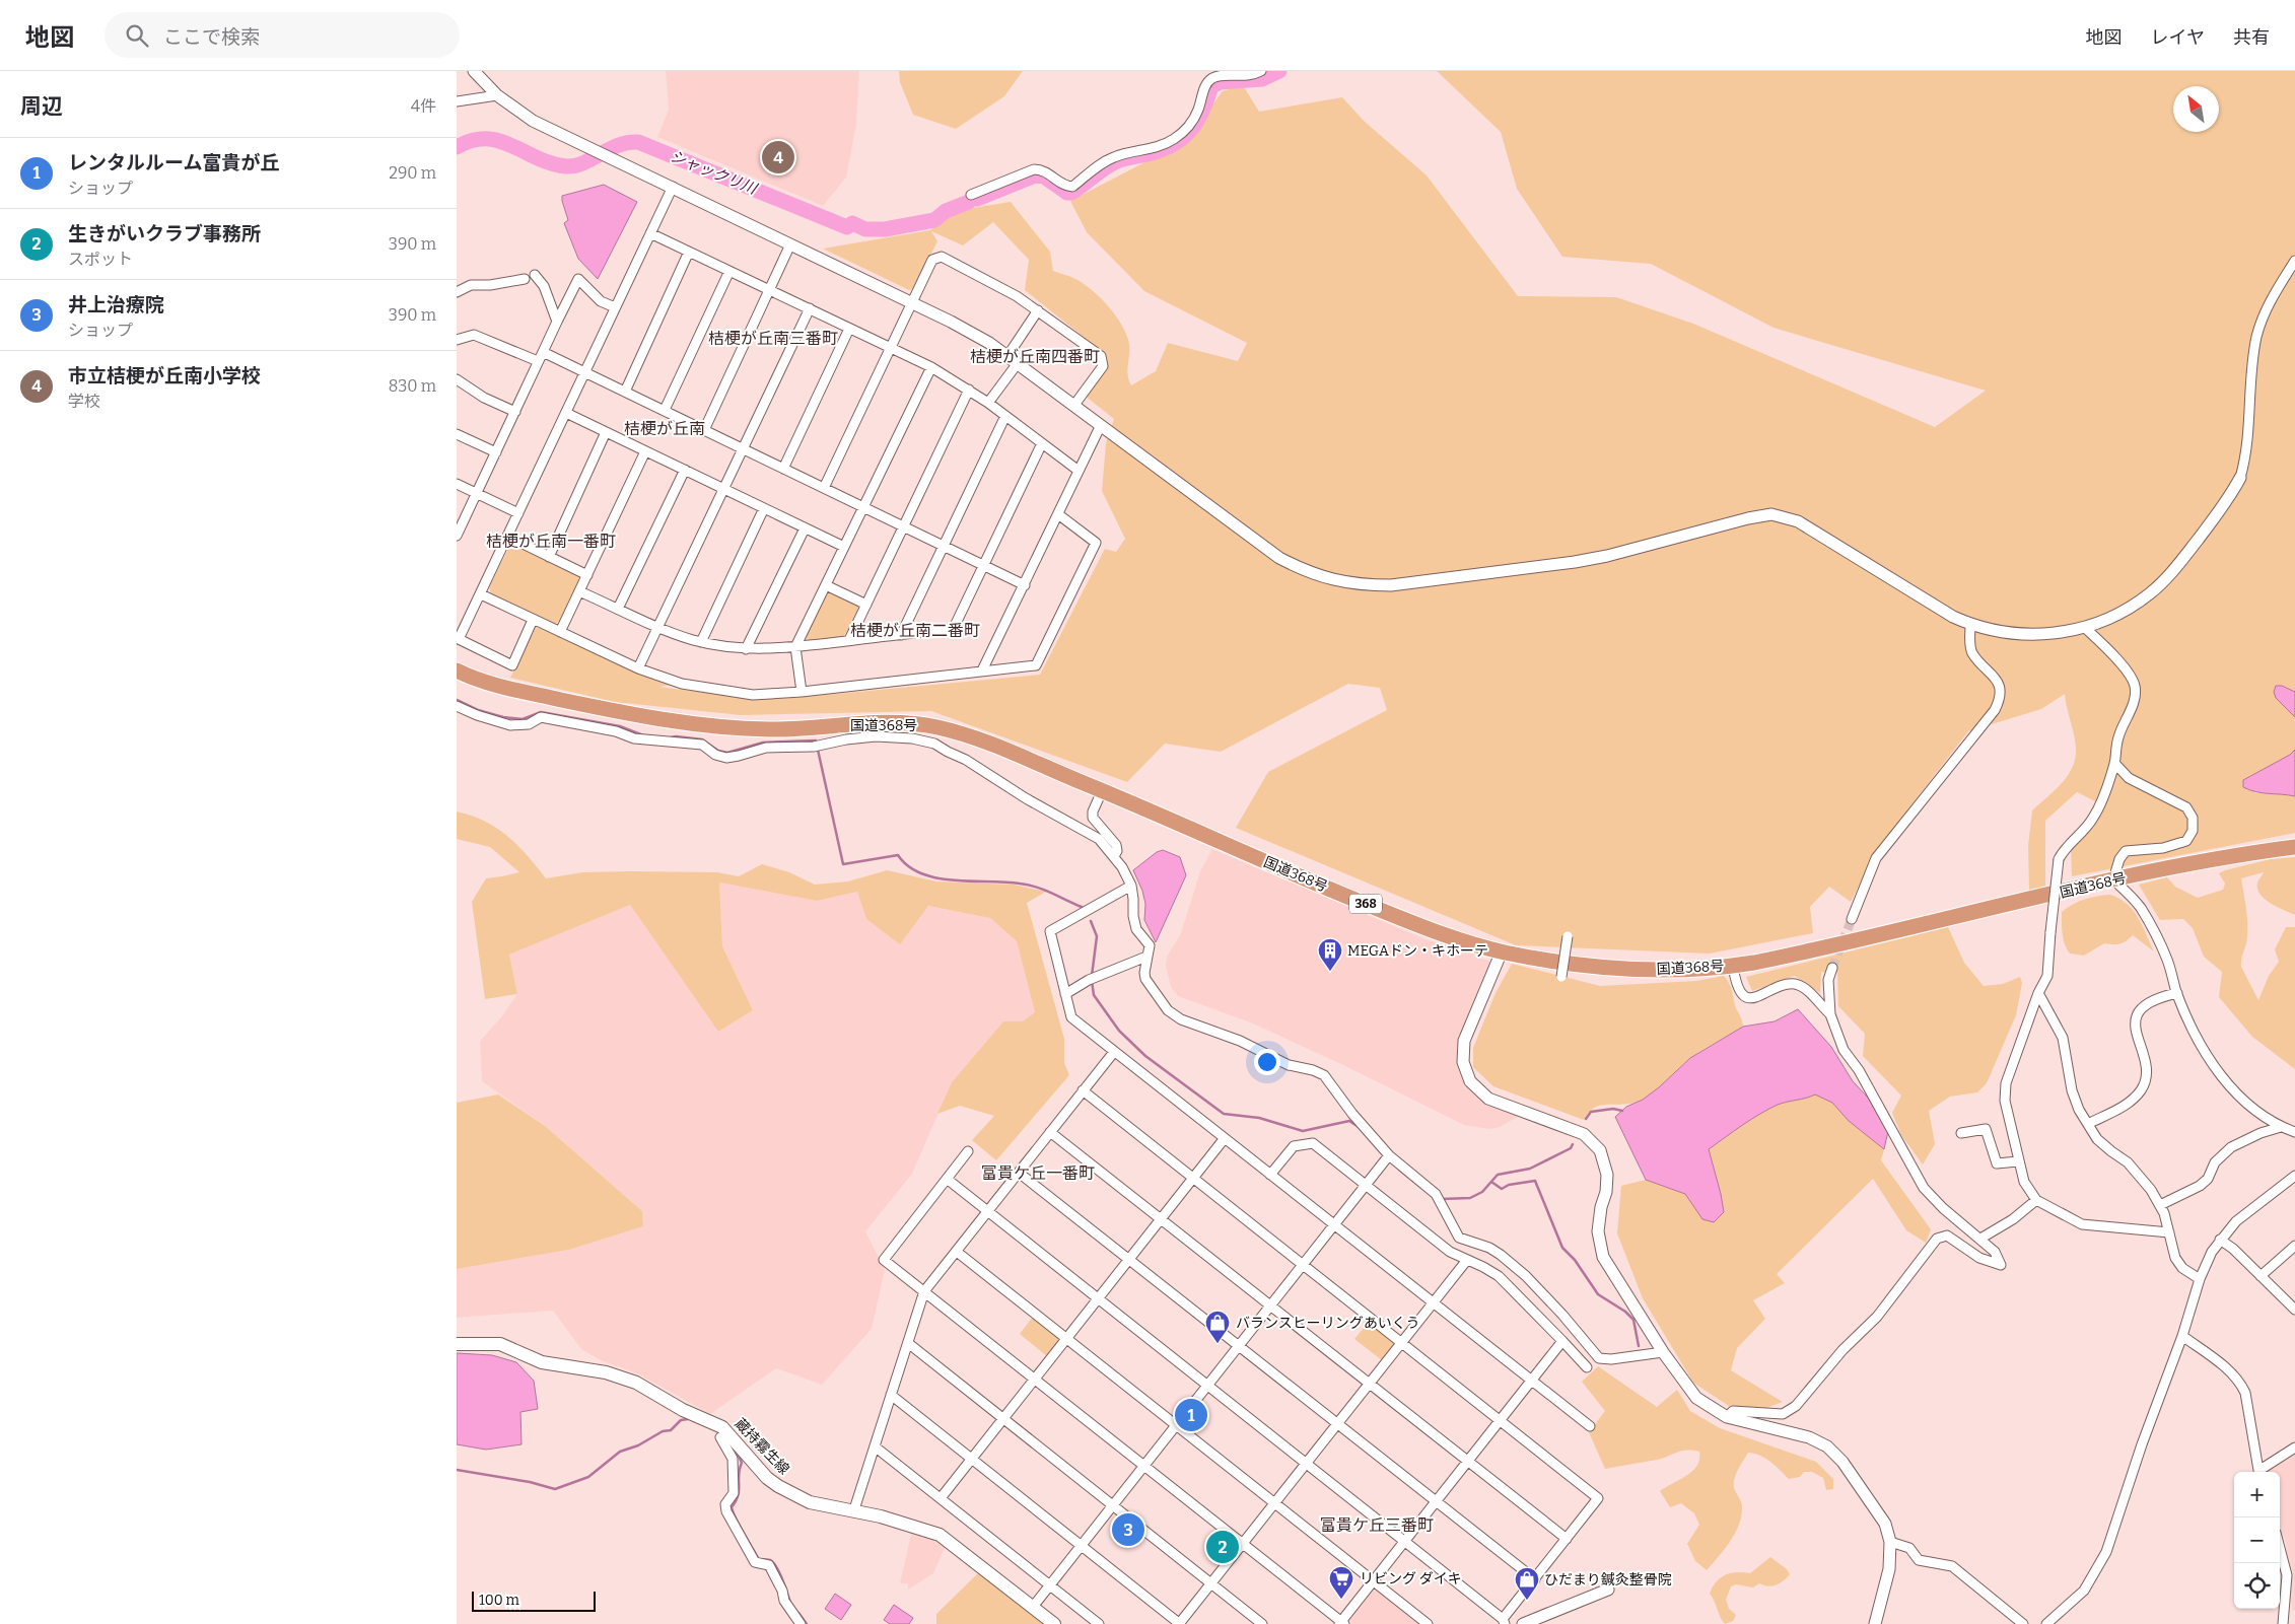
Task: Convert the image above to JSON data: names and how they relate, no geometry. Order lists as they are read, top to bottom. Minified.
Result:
{"streets":{"highway":["国道368号","368"],"main road":["蔵持霧生線"]},"districts":["桔梗が丘南三番町","桔梗が丘南四番町","桔梗が丘南","桔梗が丘南一番町","桔梗が丘南二番町","富貴ケ丘一番町","富貴ケ丘三番町"],"water":["シャックリ川"],"places":{"building":["MEGAドン・キホーテ"],"shop":["バランスヒーリングあいくう","ひだまり鍼灸整骨院"],"supermarket":["リビング ダイキ"]},"scale_bar":"100 m","north":"top left","page":{"header":"地図","search":"ここで検索","nav":["地図","レイヤ","共有"],"heading":["周辺","4件"],"list":[{"mark":"1","name":"レンタルルーム富貴が丘","note":"ショップ","value":"290 m"},{"mark":"2","name":"生きがいクラブ事務所","note":"スポット","value":"390 m"},{"mark":"3","name":"井上治療院","note":"ショップ","value":"390 m"},{"mark":"4","name":"市立桔梗が丘南小学校","note":"学校","value":"830 m"}],"pins":["4","1","3","2"],"map_buttons":["+","−"],"scale":"100 m"}}
